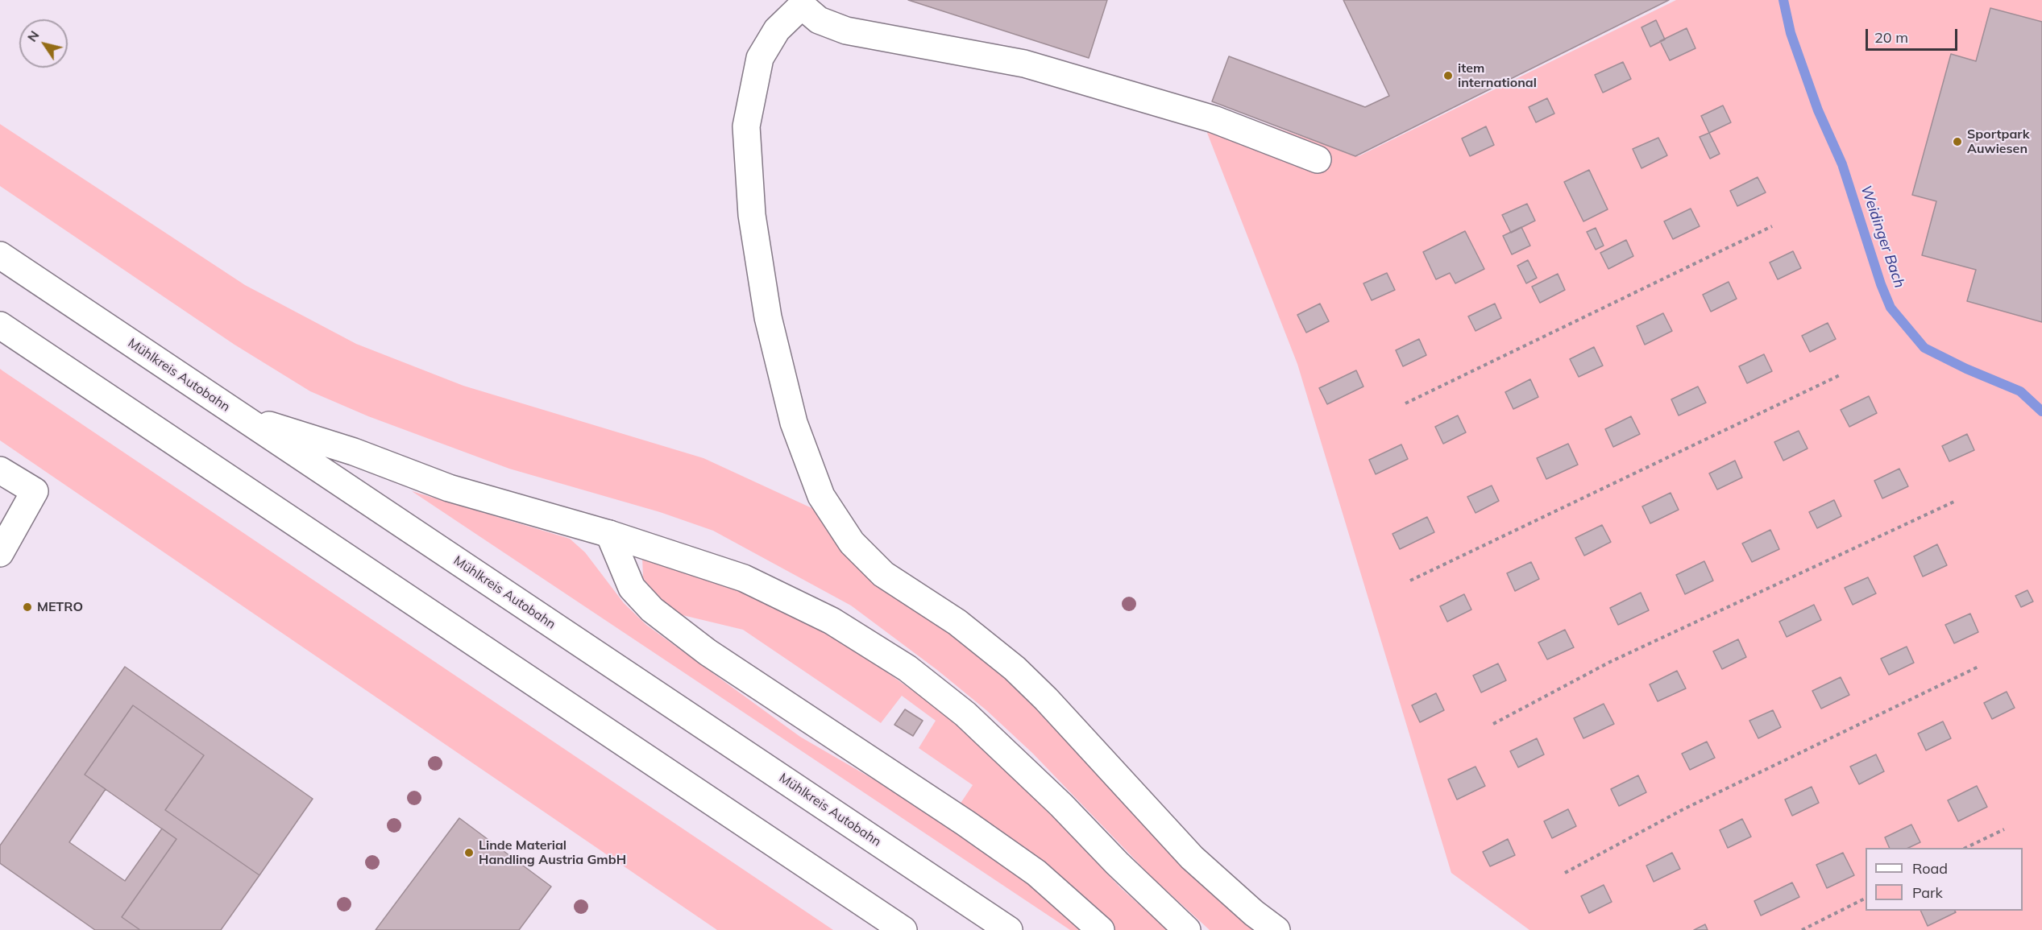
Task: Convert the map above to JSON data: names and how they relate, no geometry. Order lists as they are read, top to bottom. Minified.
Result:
{"streets":{"main road":["Mühlkreis Autobahn"]},"water":["Weidinger Bach"],"places":["item international","Sportpark Auwiesen","METRO","Linde Material Handling Austria GmbH"],"legend":["Road","Park"],"scale_bar":"20 m","north":"top left"}
